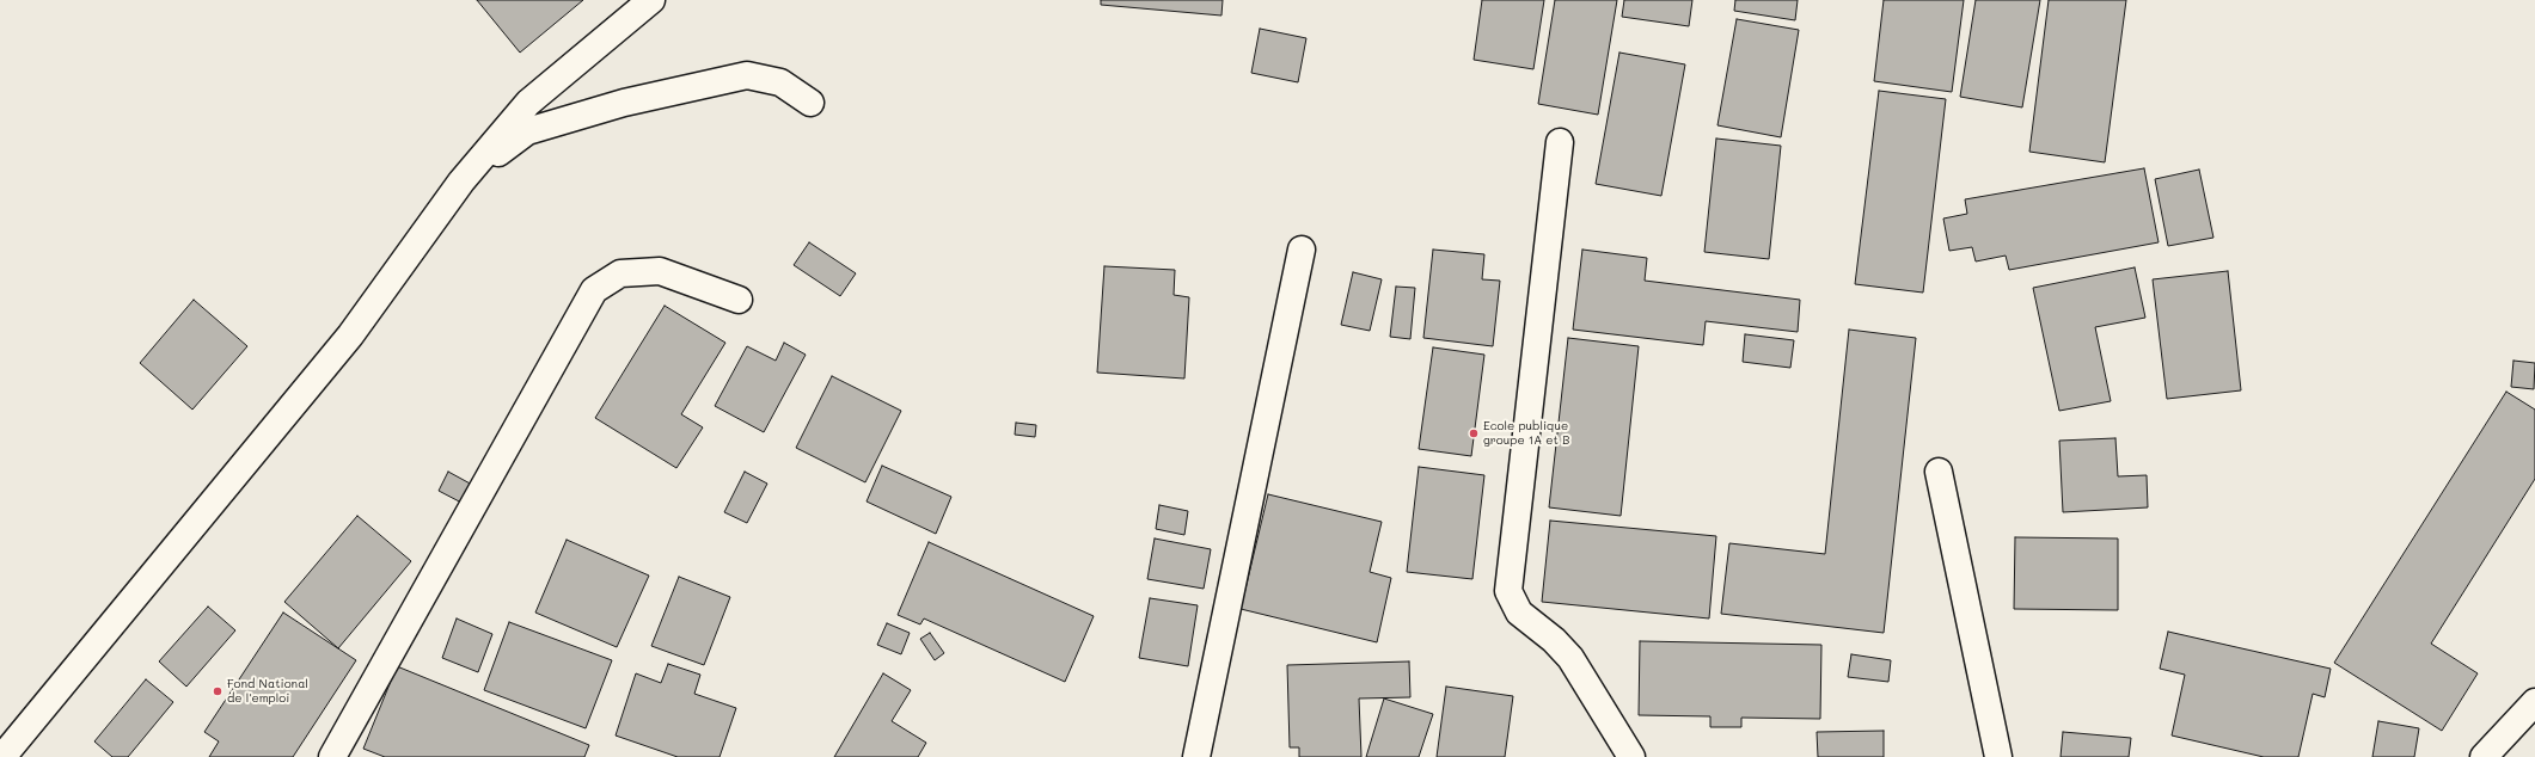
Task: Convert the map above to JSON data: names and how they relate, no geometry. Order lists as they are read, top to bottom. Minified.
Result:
{"places":["Ecole publique groupe 1A et B","Fond National de l'emploi"]}
